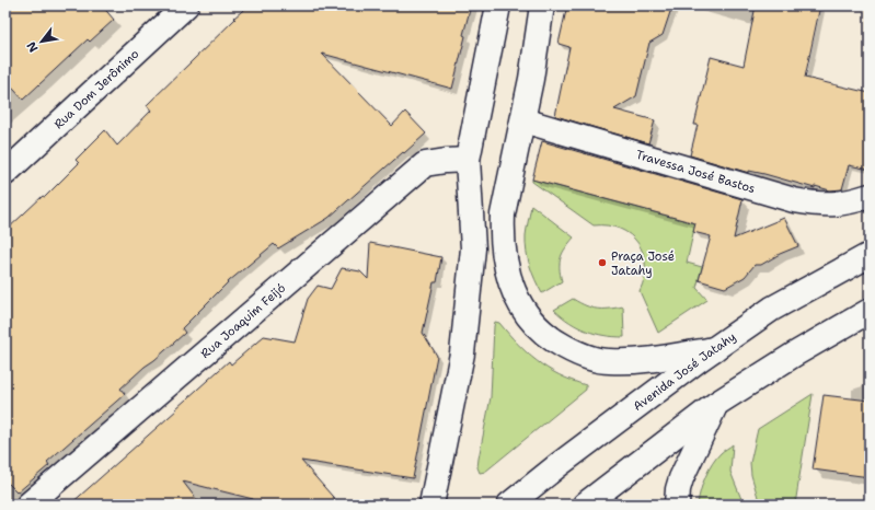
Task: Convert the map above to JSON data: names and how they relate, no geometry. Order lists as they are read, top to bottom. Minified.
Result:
{"streets":{"main road":["Rua Dom Jerônimo","Travessa José Bastos","Rua Joaquim Feijó","Avenida José Jatahy"]},"places":["Praça José Jatahy"],"north":"bottom left"}
